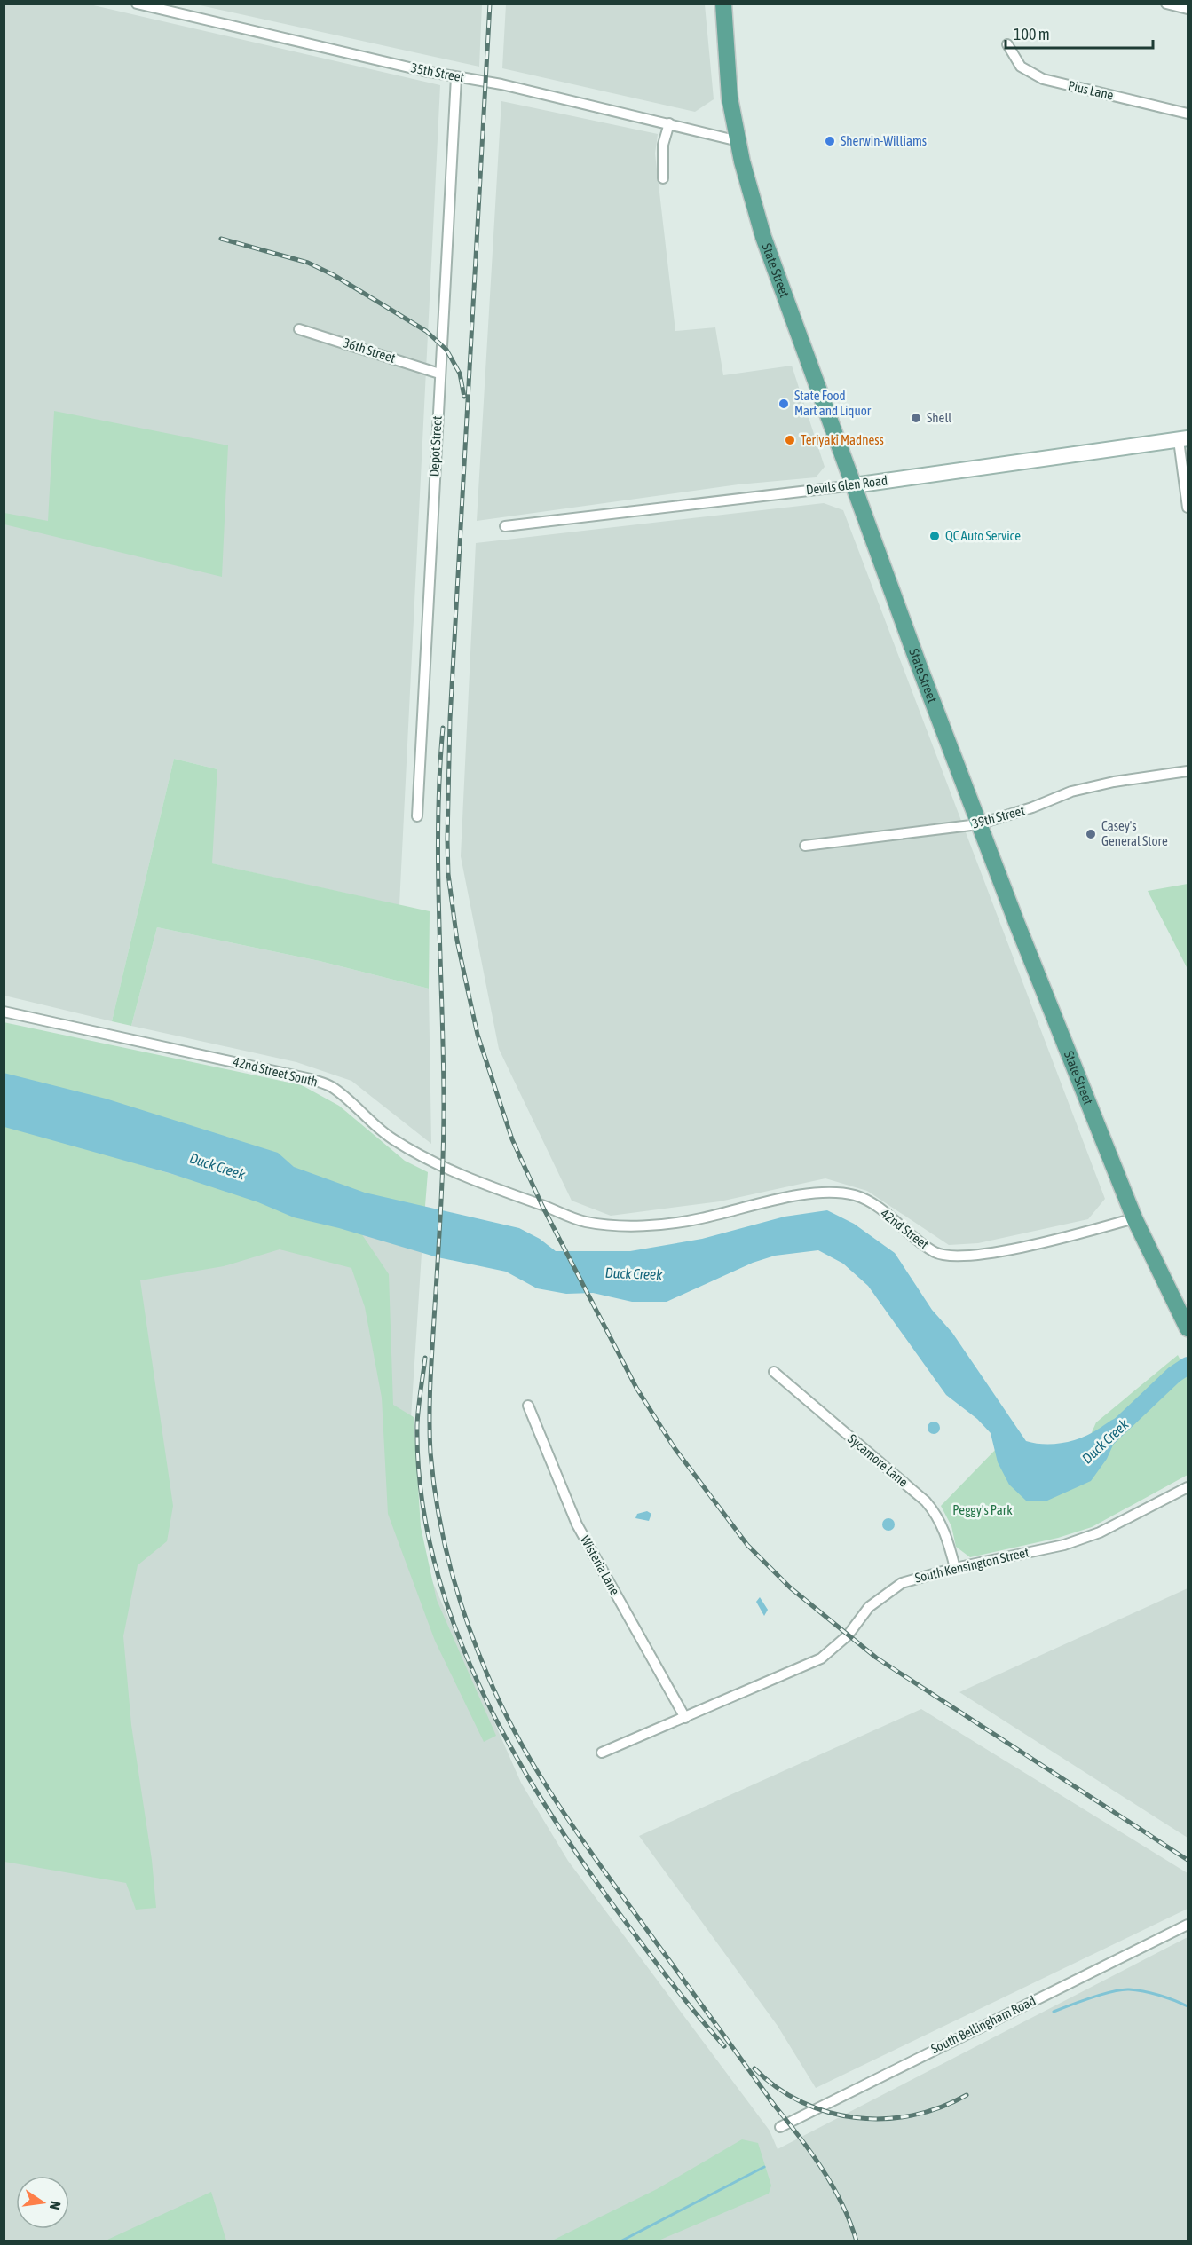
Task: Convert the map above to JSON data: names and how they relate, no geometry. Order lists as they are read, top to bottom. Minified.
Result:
{"streets":{"main road":["State Street","Devils Glen Road"],"street":["35th Street","Pius Lane","36th Street","Depot Street","39th Street","42nd Street South","42nd Street","Sycamore Lane","Wisteria Lane","South Kensington Street","South Bellingham Road"]},"crossings":[["35th Street","State Street"],["35th Street","Depot Street"],["State Street","Devils Glen Road"],["State Street","39th Street"],["State Street","42nd Street"],["36th Street","Depot Street"],["42nd Street South","42nd Street"],["Sycamore Lane","South Kensington Street"],["Wisteria Lane","South Kensington Street"]],"water":["Duck Creek"],"parks":["Peggy's Park"],"places":["Sherwin-Williams","State Food Mart and Liquor","Shell","Teriyaki Madness","QC Auto Service","Casey's General Store"],"scale_bar":"100 m","north":"right"}
